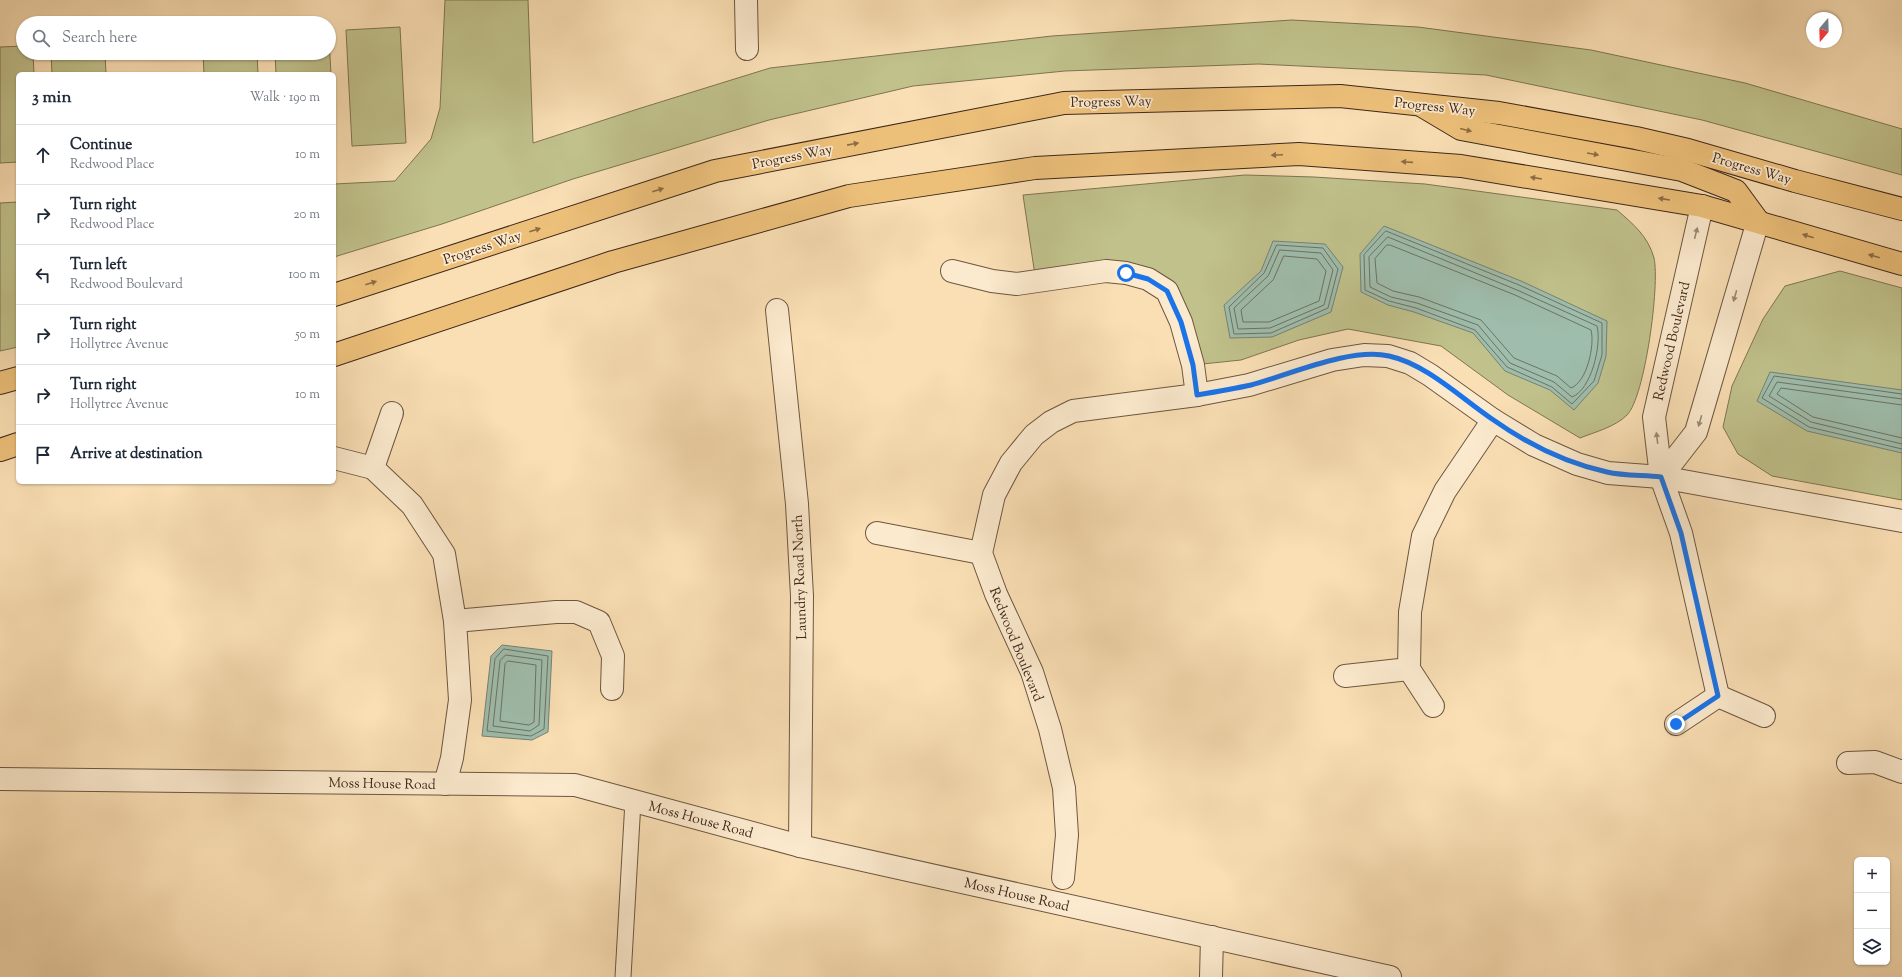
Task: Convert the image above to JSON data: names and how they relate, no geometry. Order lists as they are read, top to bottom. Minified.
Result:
{"streets":{"main road":["Progress Way"],"street":["Redwood Boulevard","Laundry Road North","Moss House Road"]},"crossings":[["Laundry Road North","Moss House Road"]],"north":"bottom","page":{"search":"Search here","heading":["3 min","Walk · 190 m"],"list":[["Continue","Redwood Place","10 m"],["Turn right","Redwood Place","20 m"],["Turn left","Redwood Boulevard","100 m"],["Turn right","Hollytree Avenue","50 m"],["Turn right","Hollytree Avenue","10 m"],"Arrive at destination"],"map_buttons":["+","−"]}}
